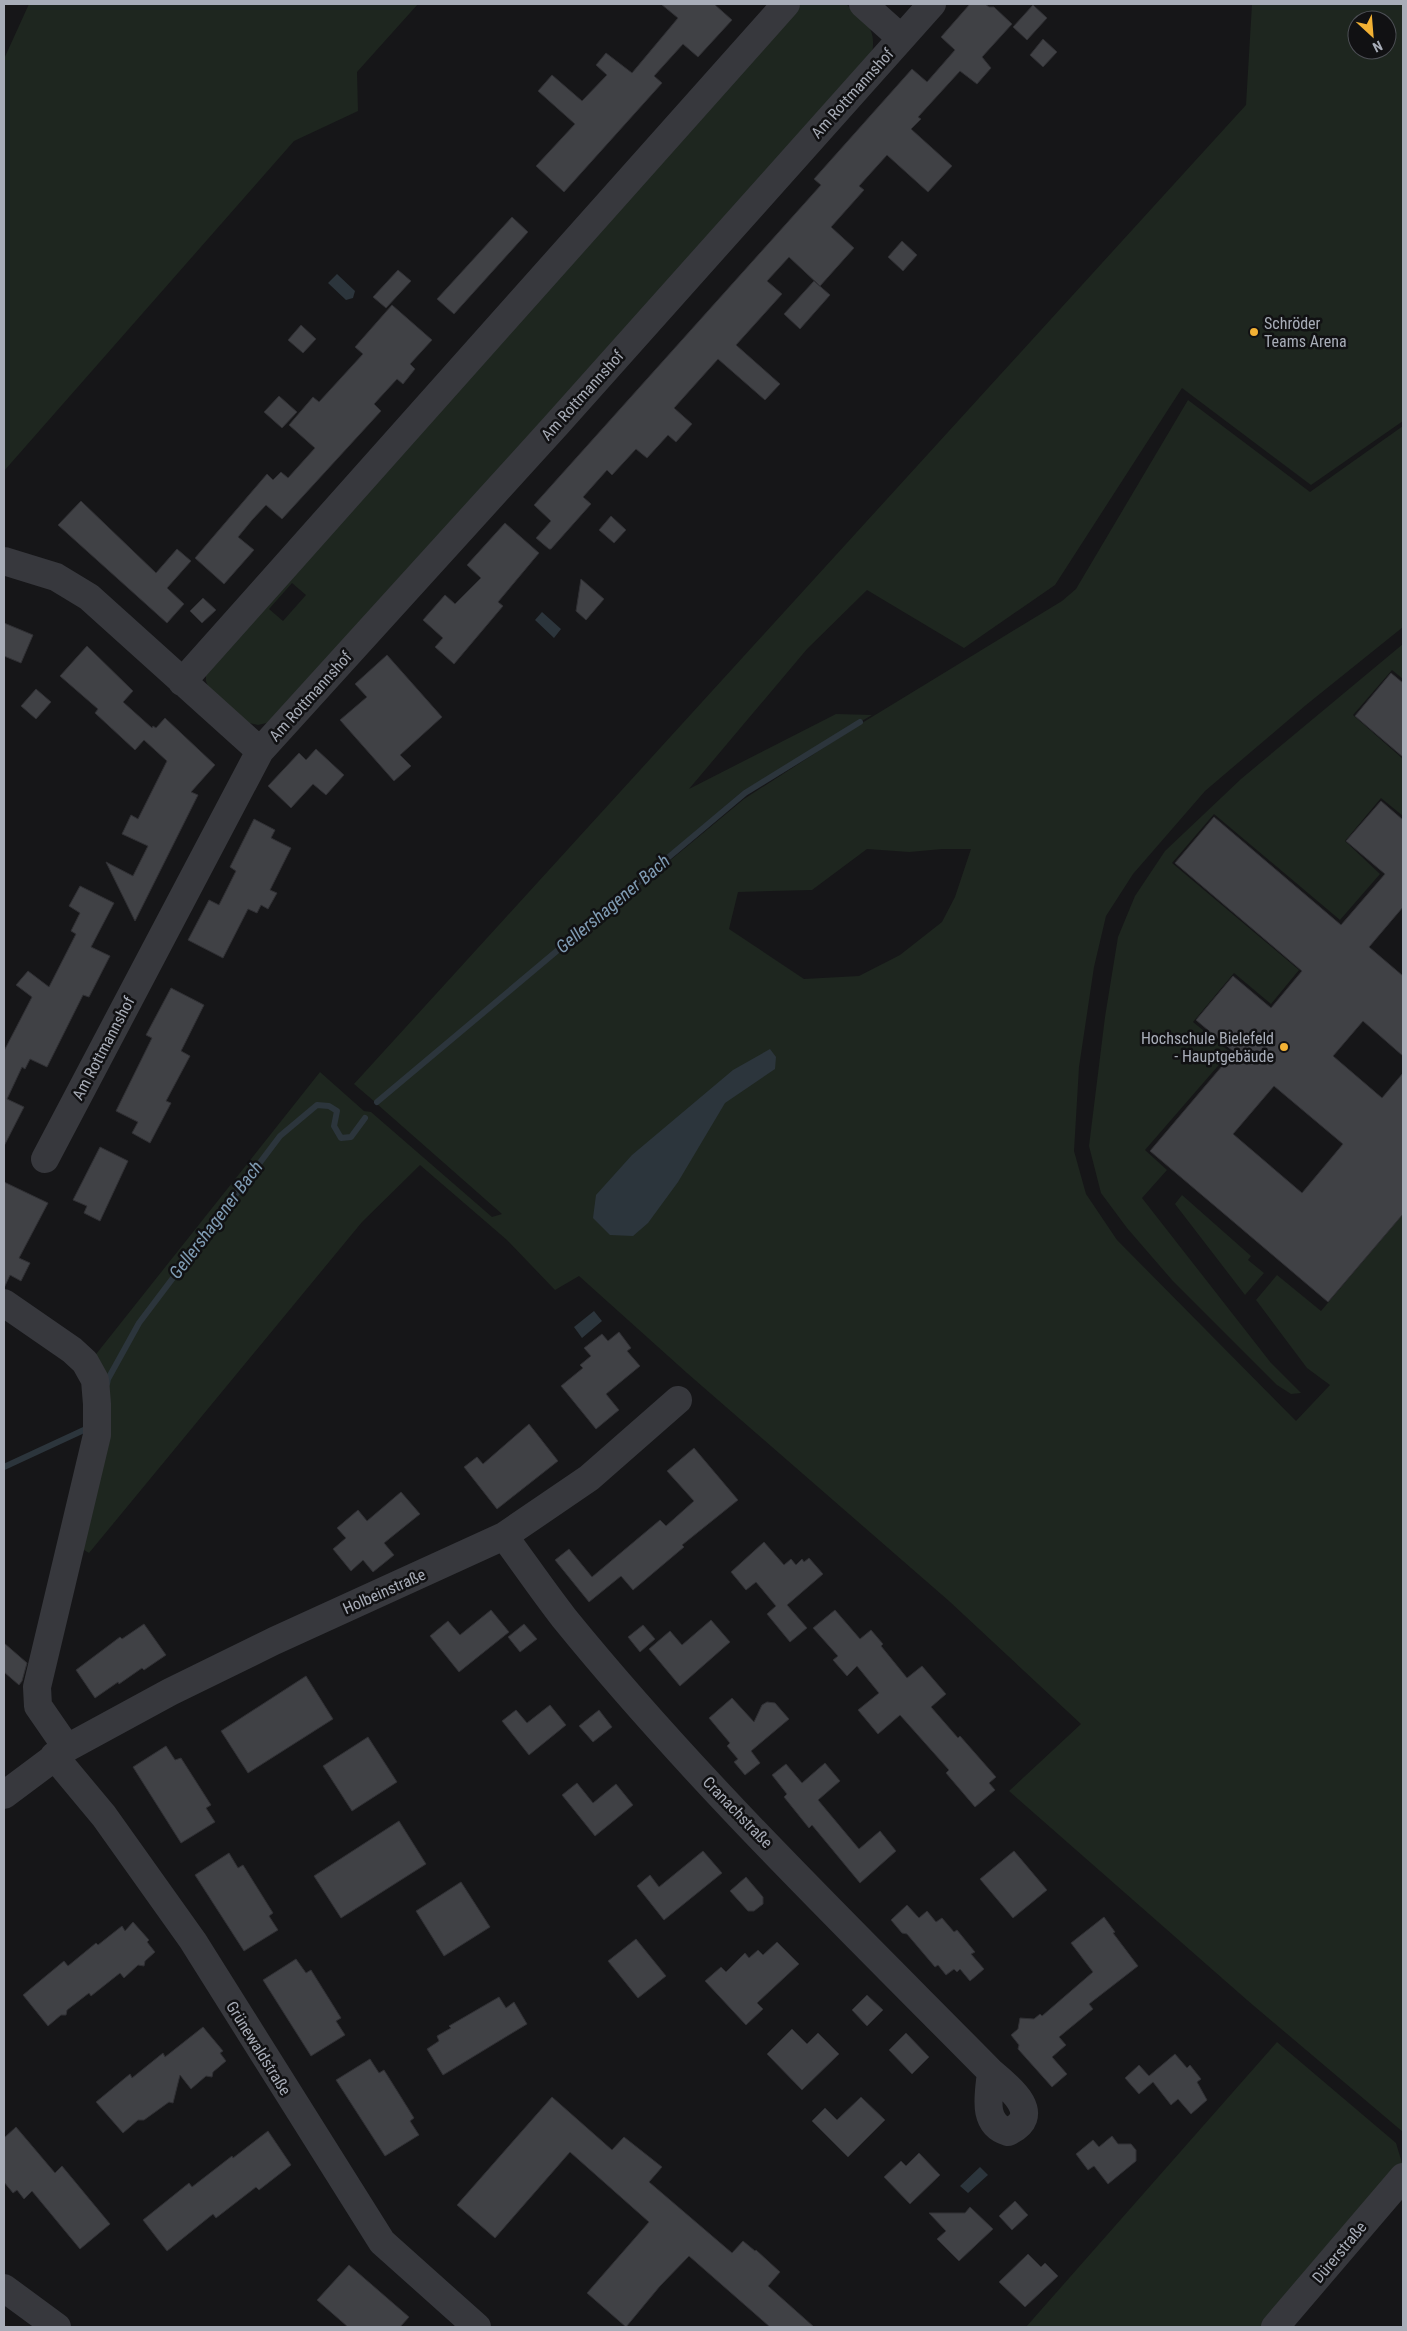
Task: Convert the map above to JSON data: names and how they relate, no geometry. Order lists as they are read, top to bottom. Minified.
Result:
{"streets":{"street":["Am Rottmannshof","Holbeinstraße","Cranachstraße","Grünewaldstraße","Dürerstraße"]},"crossings":[["Holbeinstraße","Cranachstraße"],["Holbeinstraße","Grünewaldstraße"]],"water":["Gellershagener Bach"],"places":["Schröder Teams Arena","Hochschule Bielefeld - Hauptgebäude"],"north":"bottom right"}
